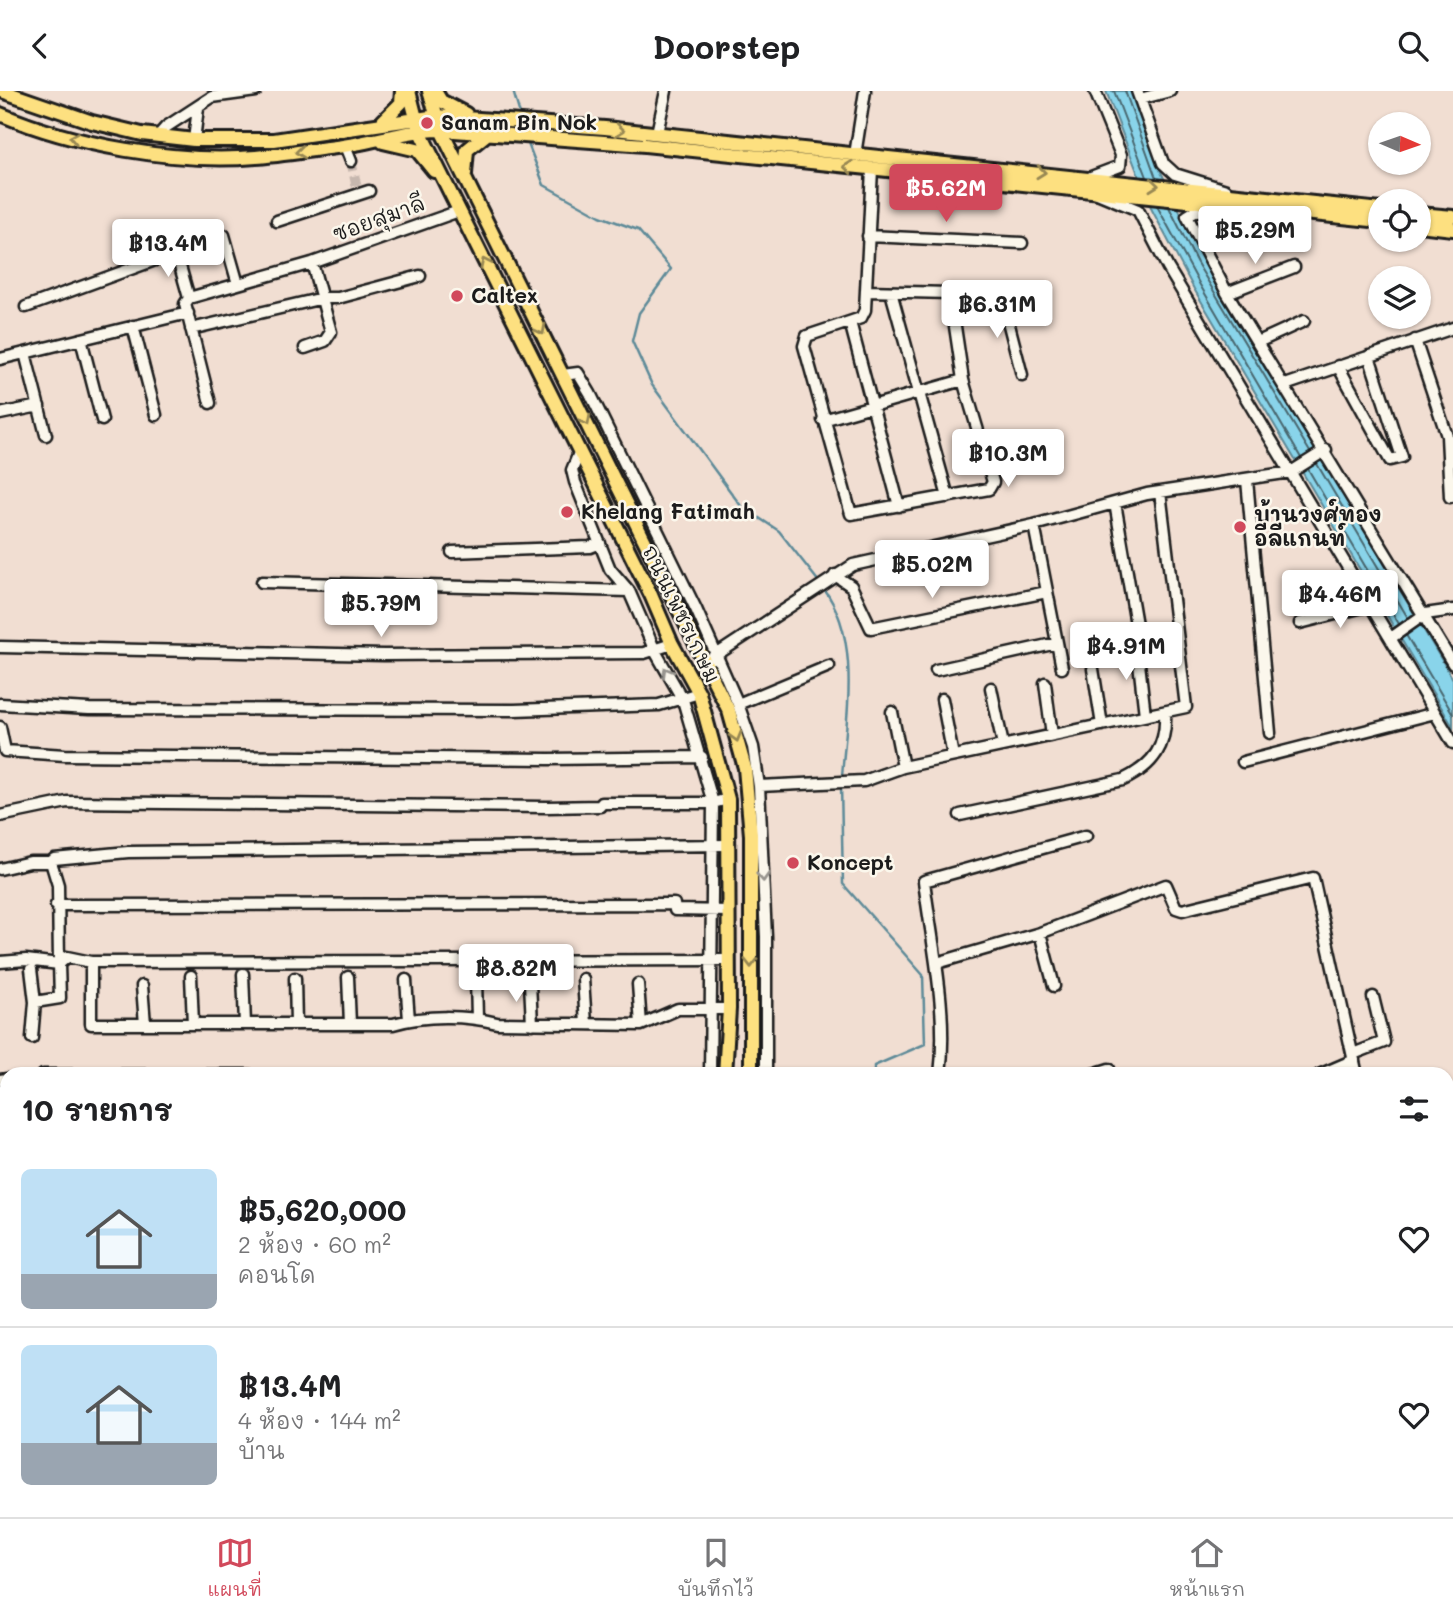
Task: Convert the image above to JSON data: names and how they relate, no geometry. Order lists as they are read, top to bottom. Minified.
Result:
{"streets":{"main road":["ถนนเพชรเกษม"],"street":["ซอยสุมาลี"]},"crossings":[["ซอยสุมาลี","ถนนเพชรเกษม"]],"places":["Sanam Bin Nok","Caltex","Khelang Fatimah","บ้านวงศ์ทอง อีลีแกนท์","Koncept"],"north":"right","page":{"header":"Doorstep","price":["฿5.62M","฿5.29M","฿13.4M","฿6.31M","฿10.3M","฿5.02M","฿4.46M","฿5.79M","฿4.91M","฿8.82M"],"heading":"10 รายการ","list":[{"name":"฿5,620,000","note":"2 ห้อง · 60 m² · คอนโด"},{"name":"฿13.4M","note":"4 ห้อง · 144 m² · บ้าน"}],"tabs":["แผนที่","บันทึกไว้","หน้าแรก"]}}
